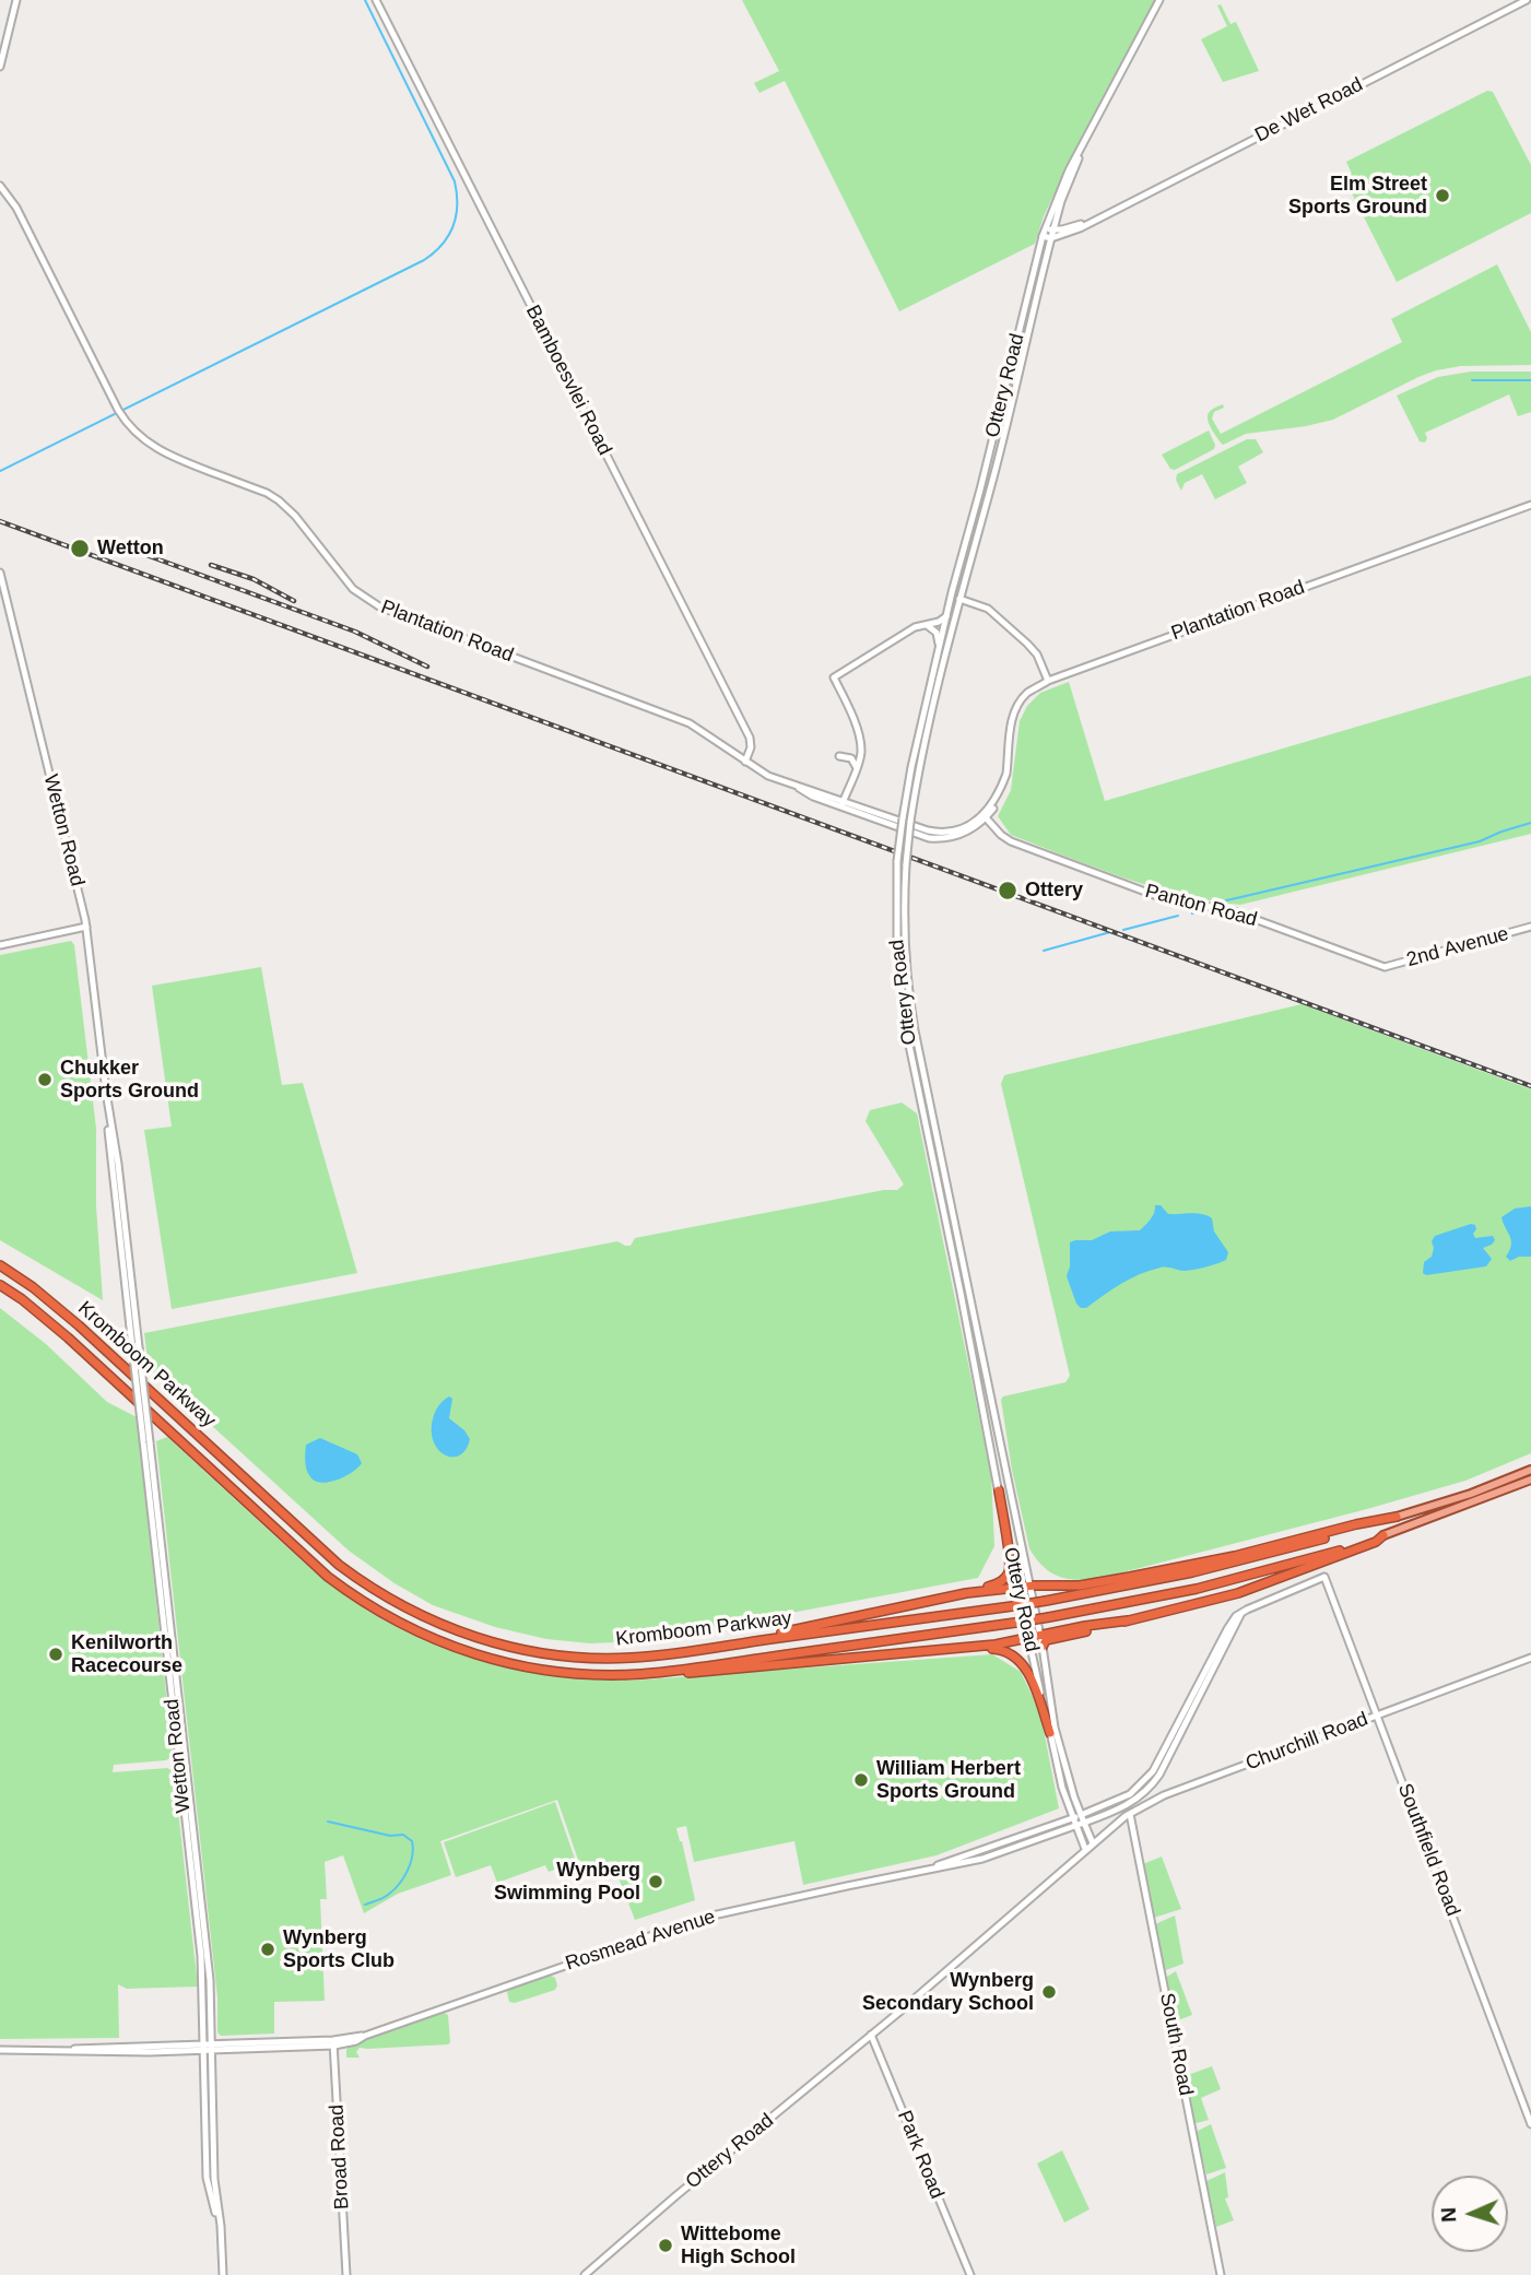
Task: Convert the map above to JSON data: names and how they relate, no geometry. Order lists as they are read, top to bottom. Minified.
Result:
{"streets":{"highway":["Kromboom Parkway"],"street":["De Wet Road","Bamboesvlei Road","Ottery Road","Plantation Road","Wetton Road","Panton Road","2nd Avenue","Churchill Road","Southfield Road","Rosmead Avenue","South Road","Park Road","Broad Road"]},"crossings":[["De Wet Road","Ottery Road"],["Bamboesvlei Road","Plantation Road"],["Ottery Road","Churchill Road"],["Ottery Road","Rosmead Avenue"],["Ottery Road","Park Road"],["Plantation Road","Panton Road"],["Wetton Road","Rosmead Avenue"],["Panton Road","2nd Avenue"],["Churchill Road","Southfield Road"],["Churchill Road","South Road"],["Southfield Road","Rosmead Avenue"],["Rosmead Avenue","Broad Road"]],"places":["Elm Street Sports Ground","Wetton","Ottery","Chukker Sports Ground","Kenilworth Racecourse","William Herbert Sports Ground","Wynberg Swimming Pool","Wynberg Sports Club","Wynberg Secondary School","Wittebome High School"],"north":"left"}
